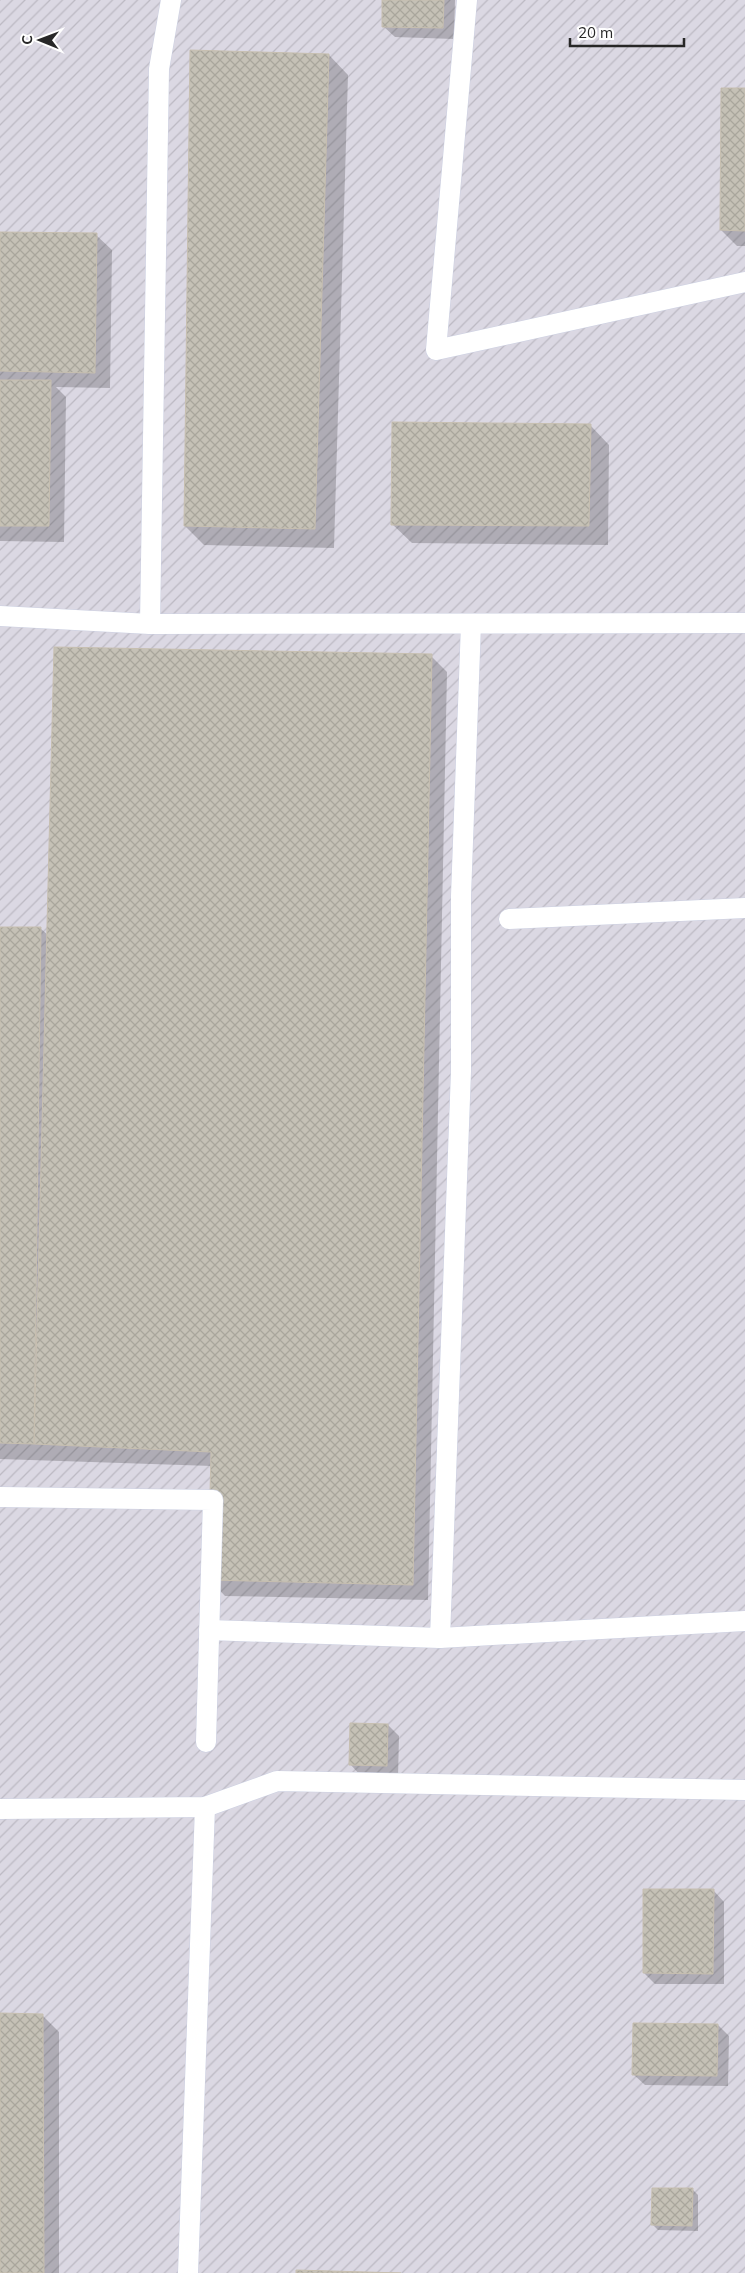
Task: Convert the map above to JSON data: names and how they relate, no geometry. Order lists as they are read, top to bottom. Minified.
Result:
{"scale_bar":"20 m","north":"left"}
